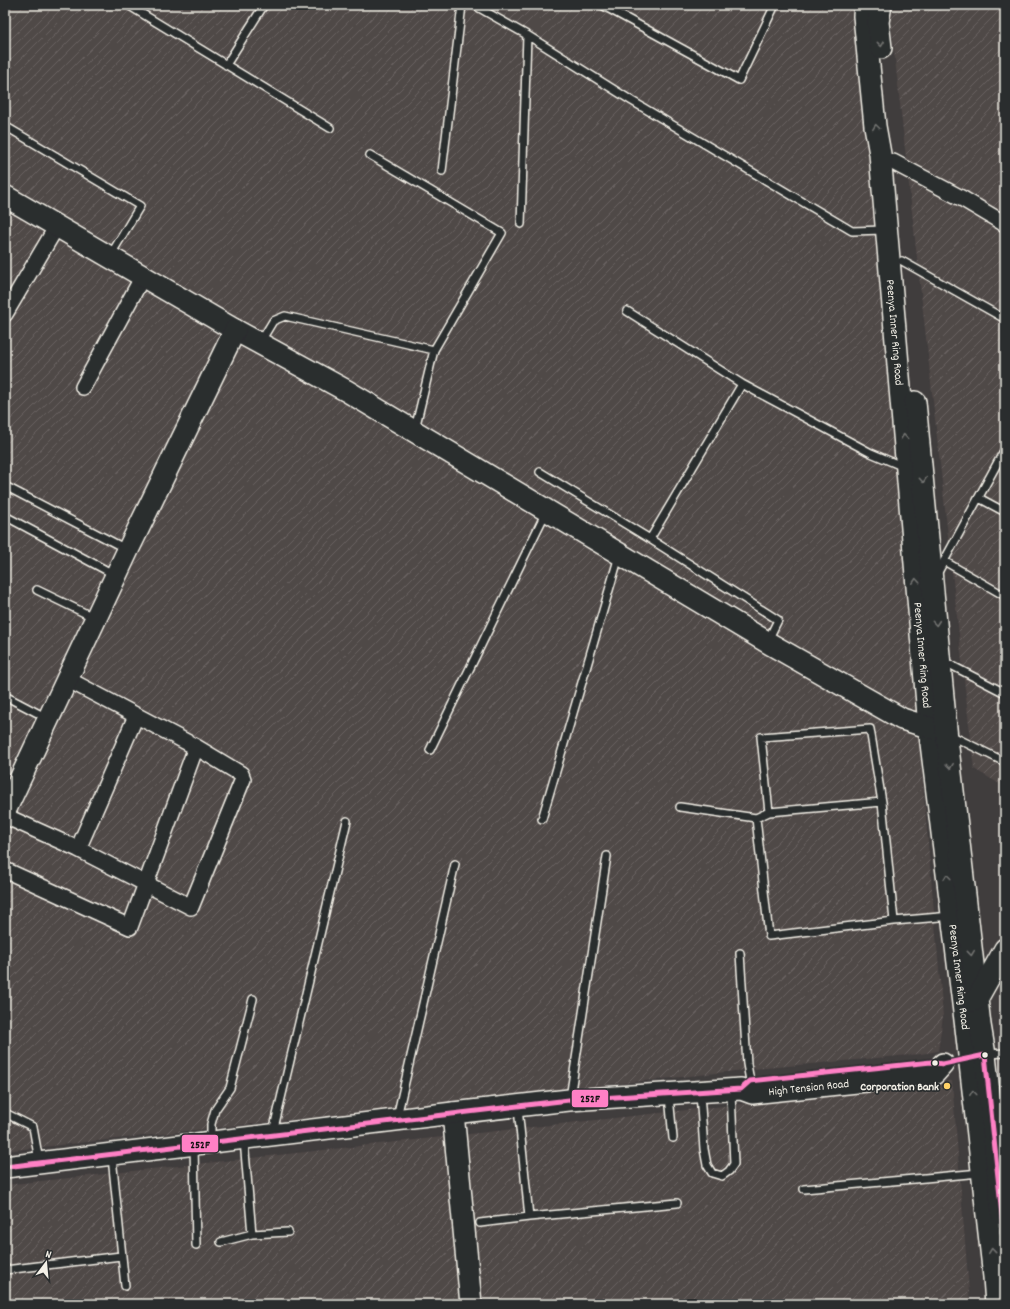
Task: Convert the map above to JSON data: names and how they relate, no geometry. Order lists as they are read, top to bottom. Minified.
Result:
{"streets":{"main road":["Peenya Inner Ring Road","High Tension Road"]},"crossings":[["Peenya Inner Ring Road","High Tension Road"]],"places":["Corporation Bank"],"lines":["transit line 252F"],"north":"top"}
